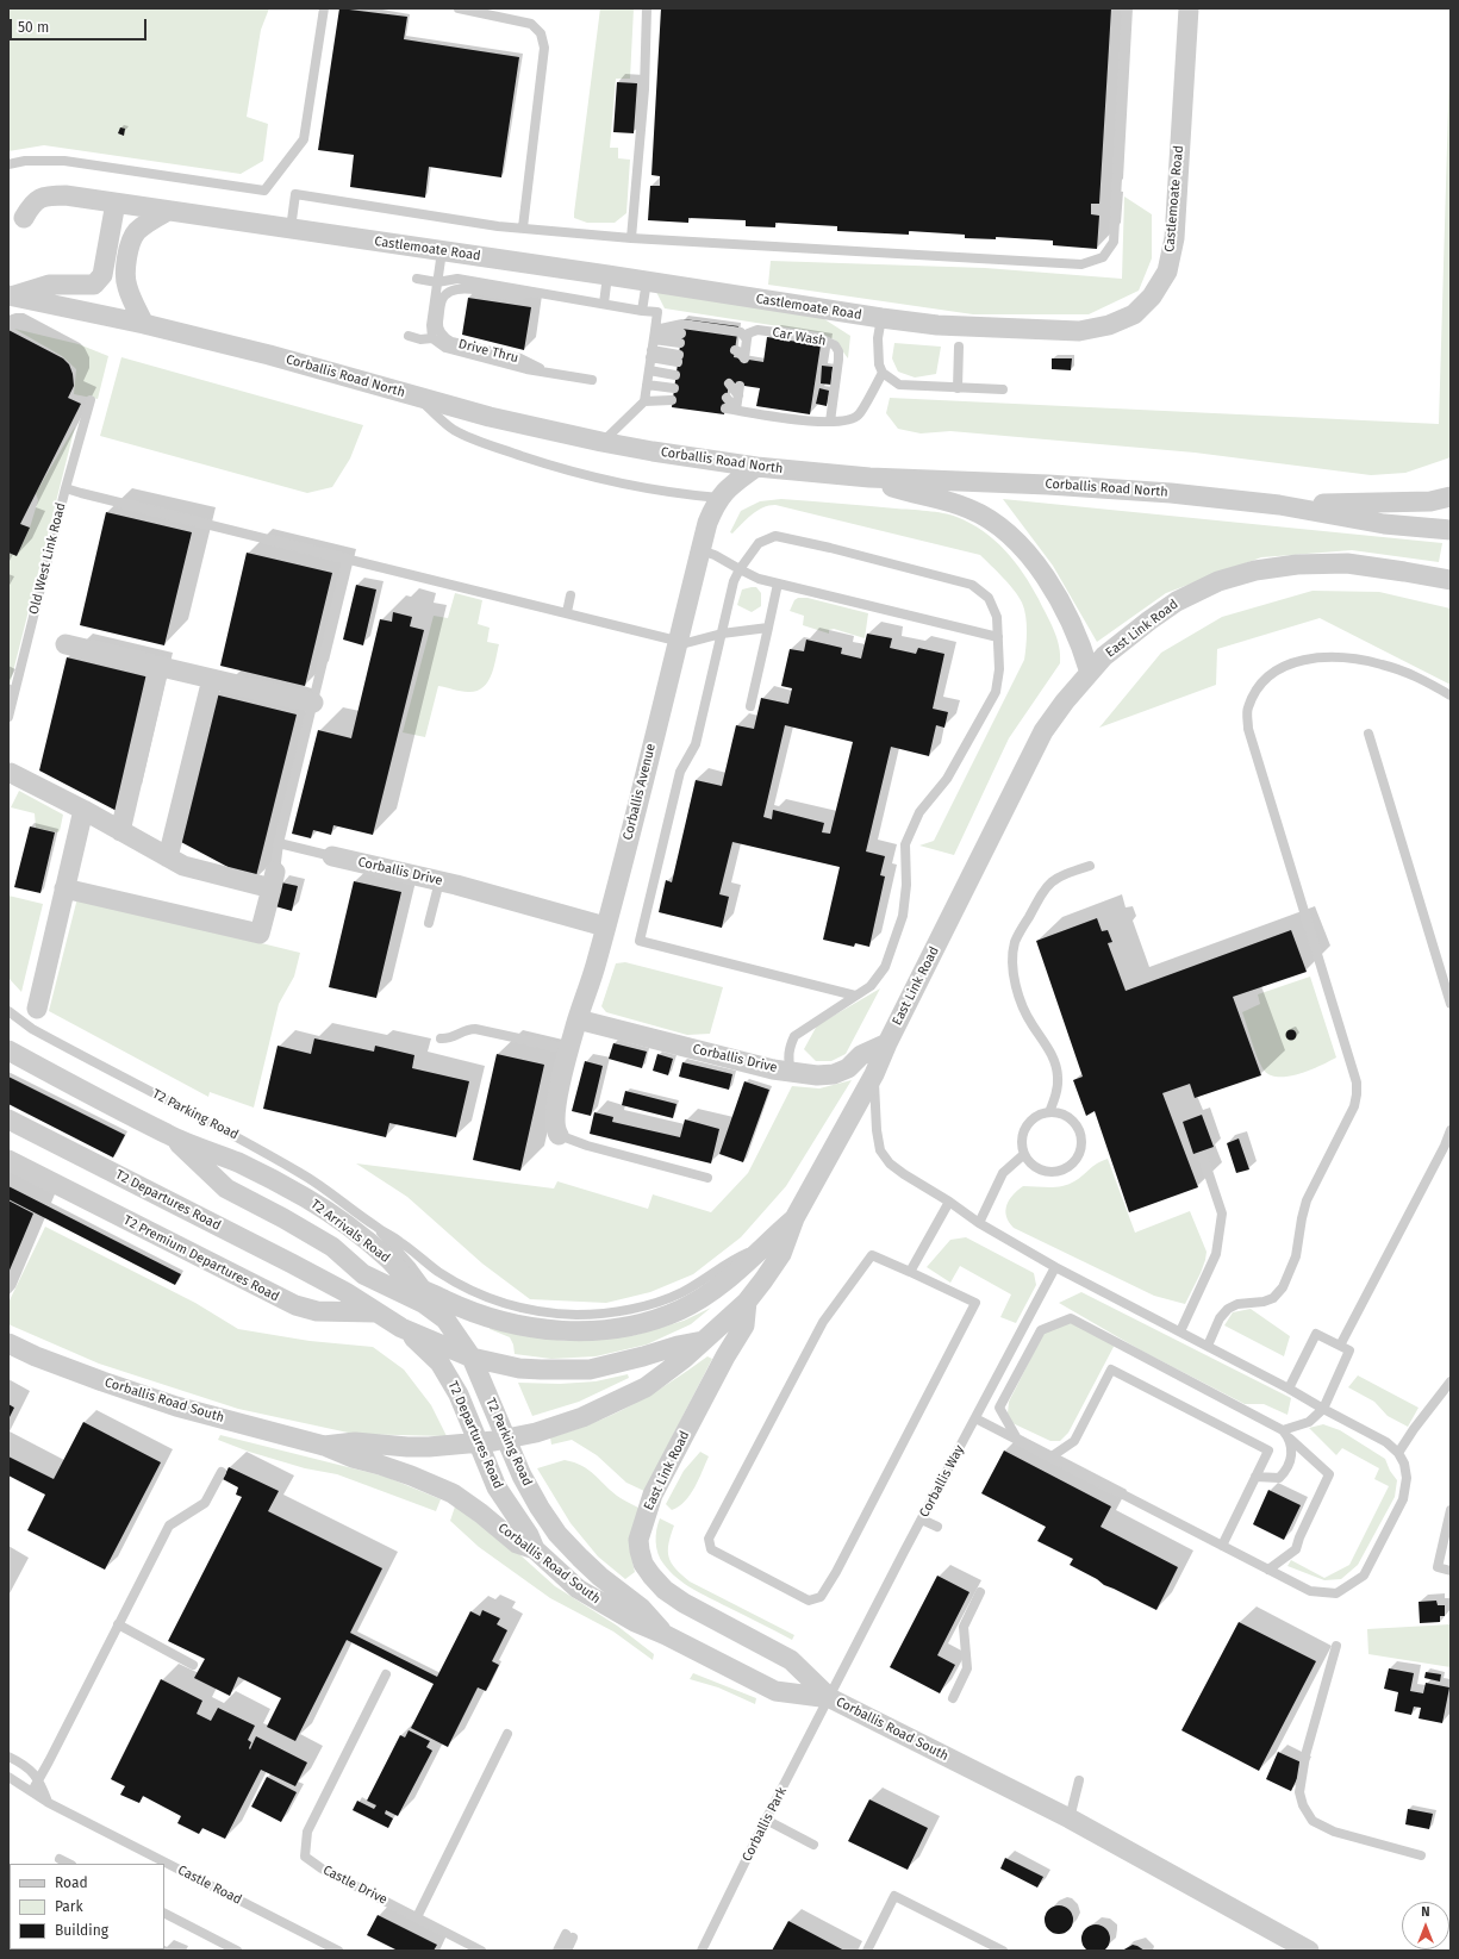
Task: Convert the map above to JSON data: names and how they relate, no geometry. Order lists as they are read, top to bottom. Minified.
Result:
{"streets":{"street":["Castlemoate Road","Corballis Road North","East Link Road","Corballis Avenue","Corballis Drive","T2 Parking Road","T2 Departures Road","T2 Arrivals Road","T2 Premium Departures Road","Corballis Road South"],"lane":["Car Wash","Drive Thru","Old West Link Road","Corballis Way","Corballis Park","Castle Road","Castle Drive"]},"crossings":[["Corballis Road North","Corballis Avenue"],["East Link Road","Corballis Drive"],["East Link Road","T2 Parking Road"],["East Link Road","Corballis Road South"],["East Link Road","Corballis Way"],["East Link Road","Corballis Park"],["Corballis Avenue","Corballis Drive"],["T2 Parking Road","T2 Arrivals Road"],["T2 Parking Road","Corballis Road South"],["T2 Departures Road","T2 Premium Departures Road"],["T2 Departures Road","Corballis Road South"],["Corballis Road South","Corballis Way"],["Corballis Road South","Corballis Park"],["Corballis Way","Corballis Park"]],"legend":["Road","Park","Building"],"scale_bar":"50 m","north":"top"}
